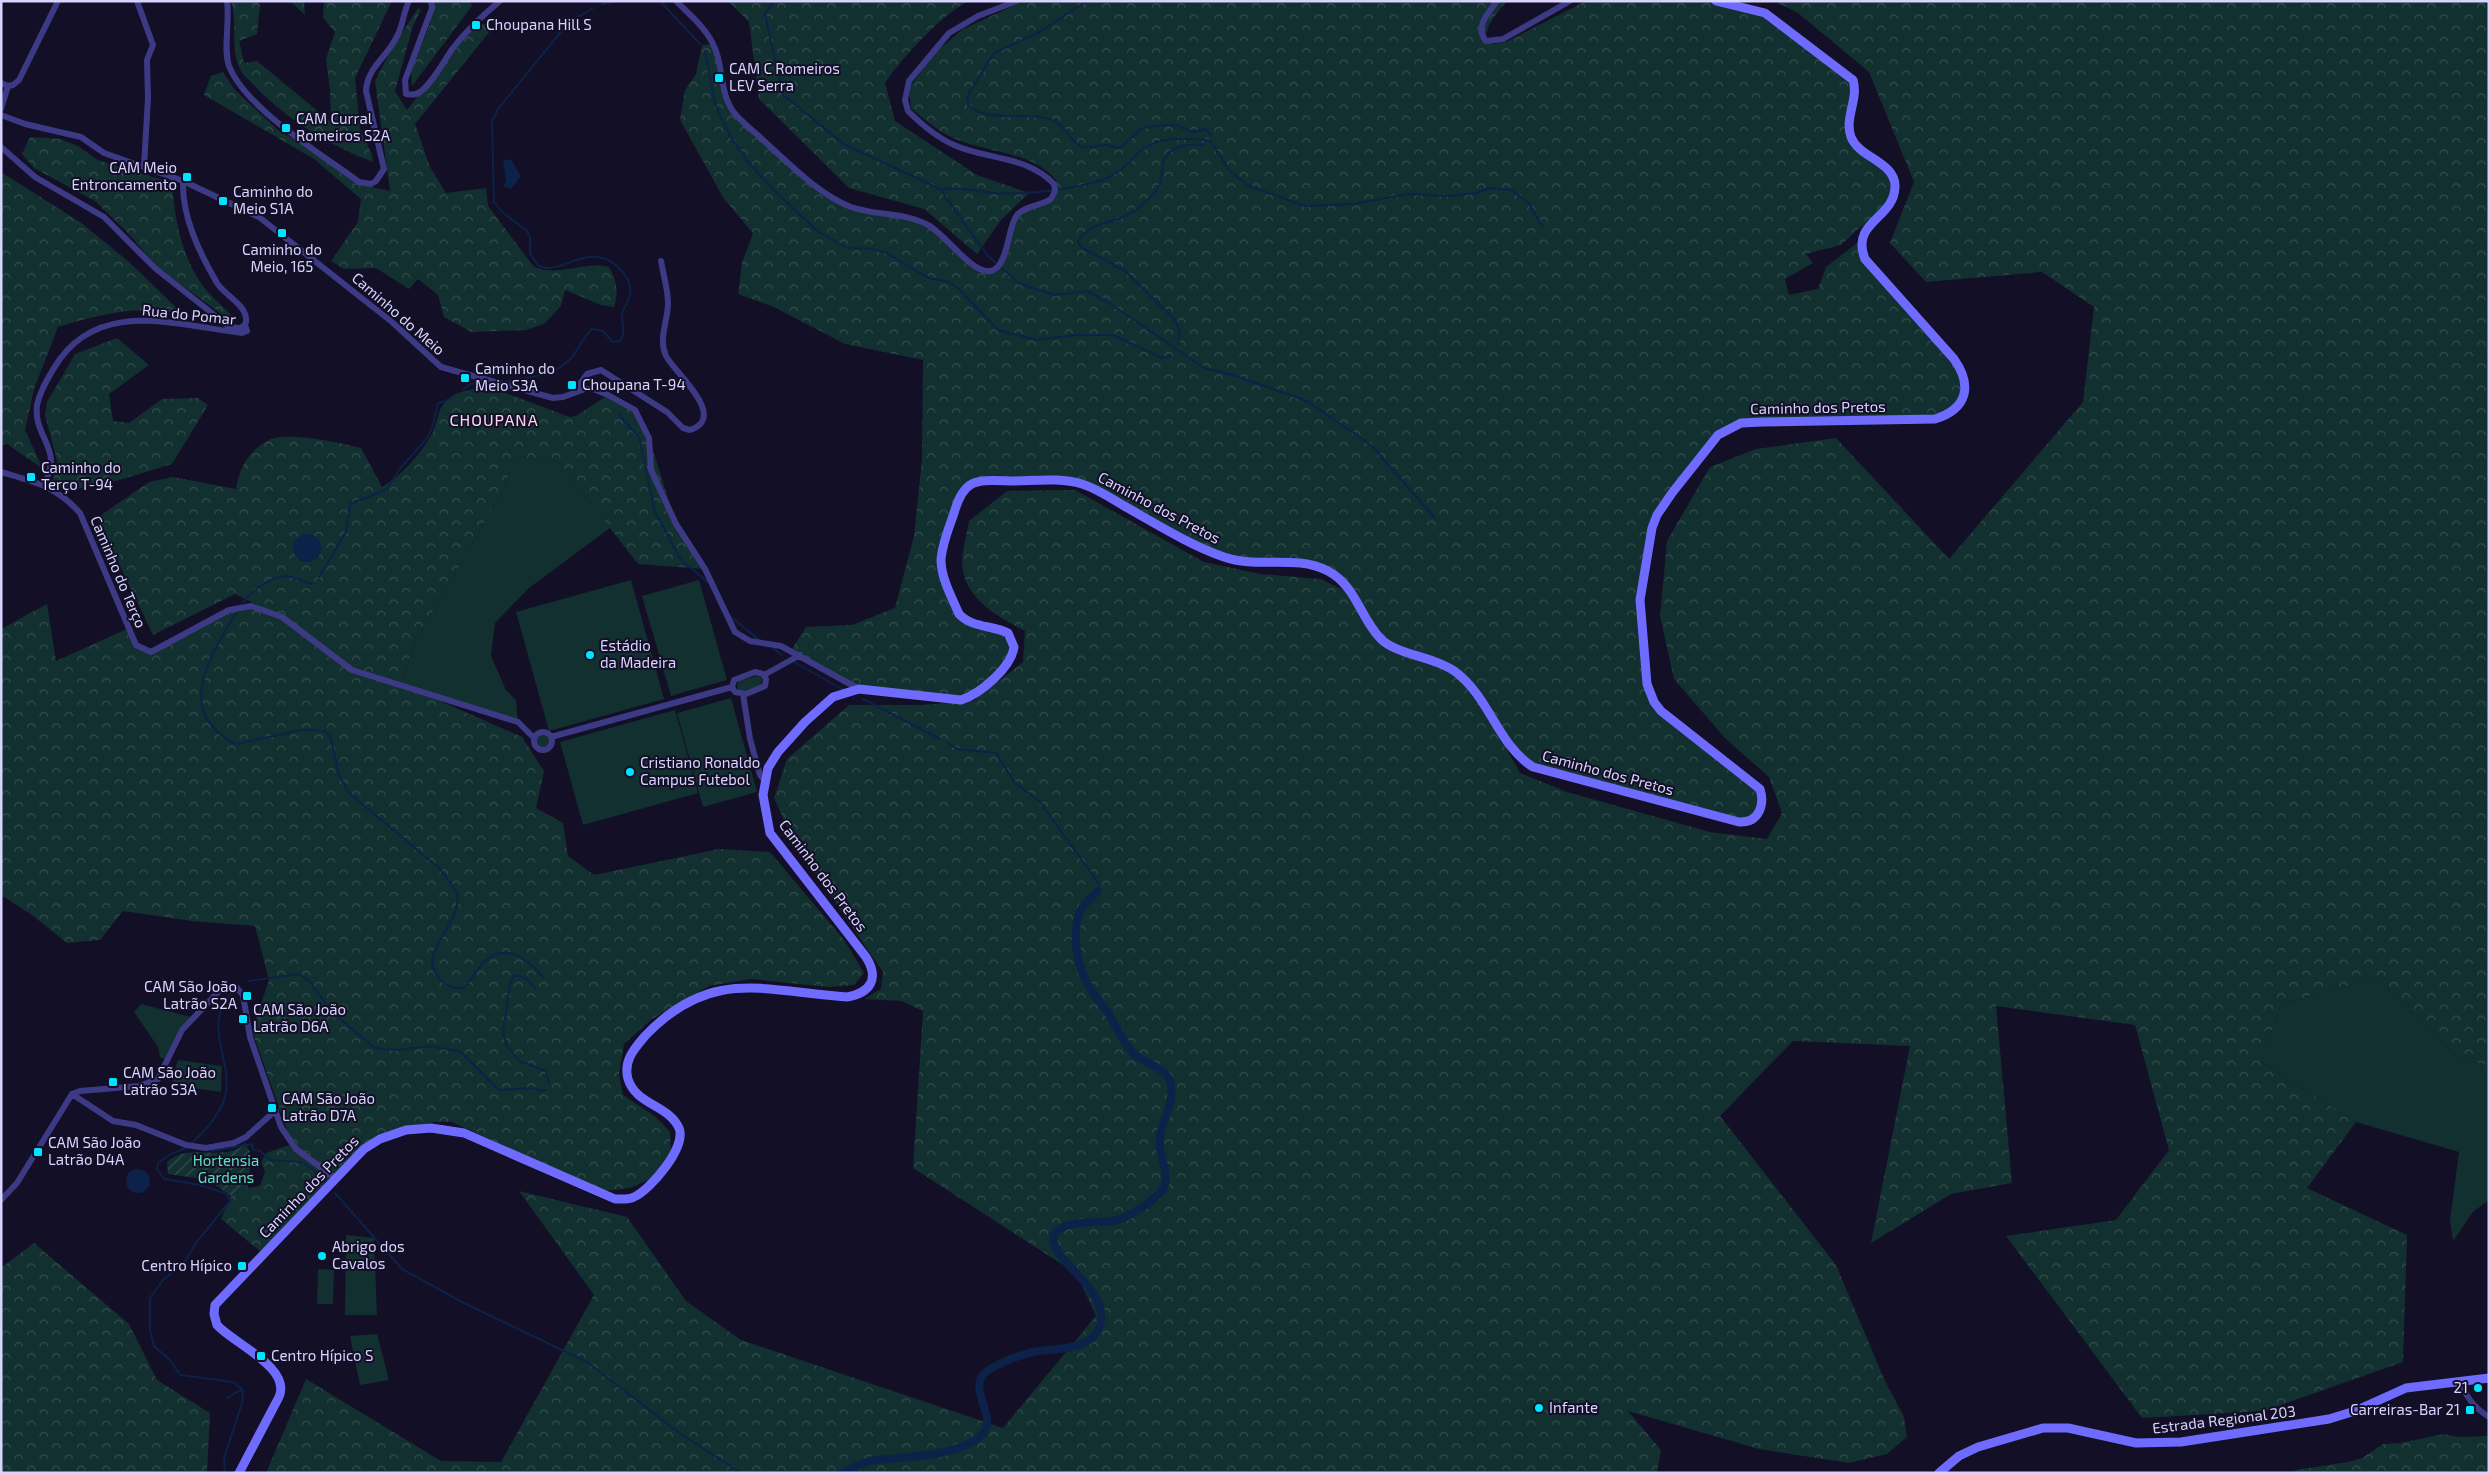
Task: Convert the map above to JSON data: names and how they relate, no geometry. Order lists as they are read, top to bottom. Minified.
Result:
{"streets":{"main road":["Caminho dos Pretos","Estrada Regional 203"],"street":["Caminho do Meio","Rua do Pomar","Caminho do Terço"]},"crossings":[["Caminho do Meio","Caminho dos Pretos"],["Rua do Pomar","Caminho do Terço"]],"districts":["CHOUPANA"],"parks":["Hortensia Gardens"],"places":{"transit":["Choupana Hill S","CAM C Romeiros LEV Serra","CAM Curral Romeiros S2A","CAM Meio Entroncamento","Caminho do Meio S1A","Caminho do Meio, 165","Caminho do Meio S3A","Choupana T-94","Caminho do Terço T-94","CAM São João Latrão S2A","CAM São João Latrão D6A","CAM São João Latrão S3A","CAM São João Latrão D7A","CAM São João Latrão D4A","Centro Hípico","Centro Hípico S","Carreiras-Bar 21"],"other":["Estádio da Madeira","Cristiano Ronaldo Campus Futebol","Abrigo dos Cavalos","21","Infante"]}}
